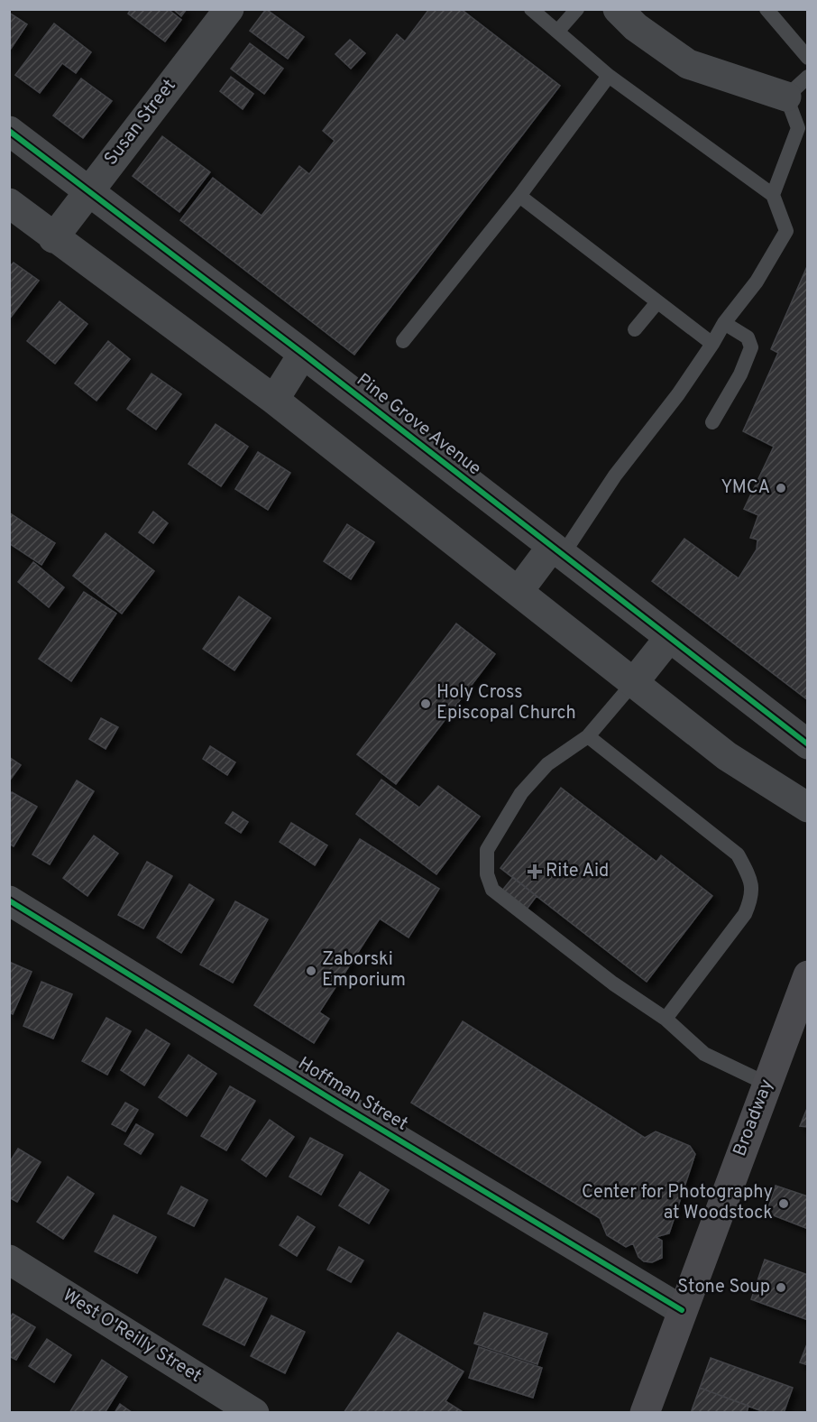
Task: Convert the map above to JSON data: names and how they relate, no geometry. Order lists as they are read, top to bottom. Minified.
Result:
{"streets":{"highway":["Broadway"],"street":["Susan Street","Pine Grove Avenue","Hoffman Street","West O'Reilly Street"]},"crossings":[["Susan Street","Pine Grove Avenue"],["Hoffman Street","Broadway"]],"places":{"other":["YMCA","Holy Cross Episcopal Church","Zaborski Emporium","Center for Photography at Woodstock","Stone Soup"],"health":["Rite Aid"]}}
